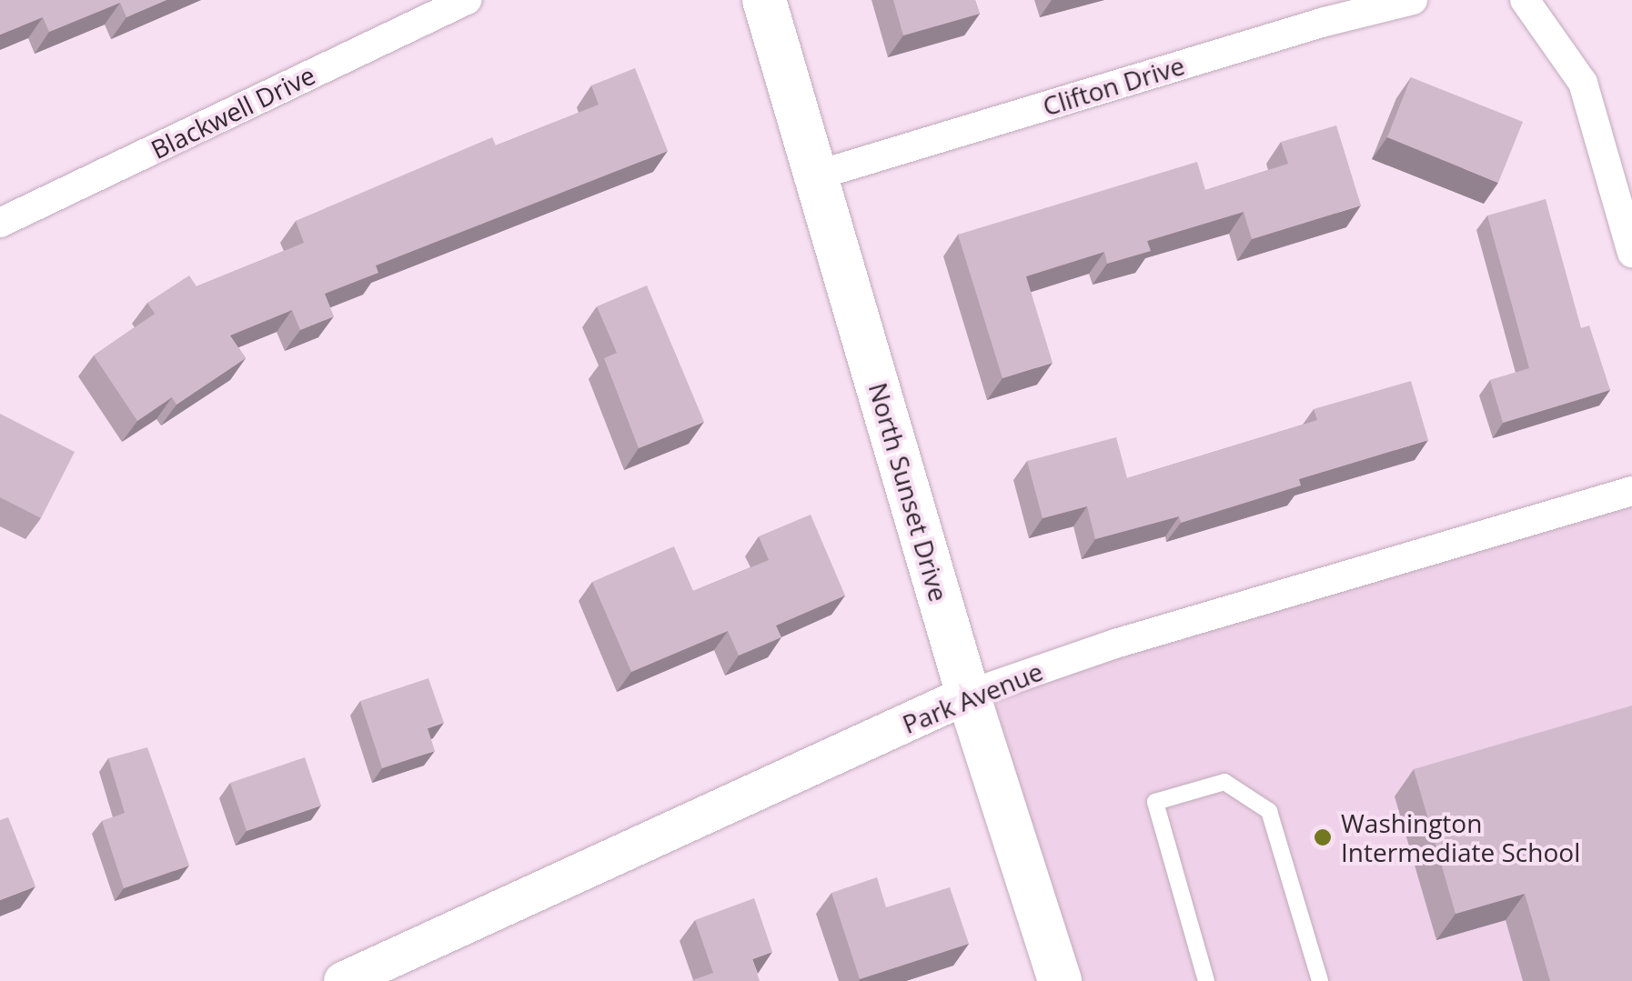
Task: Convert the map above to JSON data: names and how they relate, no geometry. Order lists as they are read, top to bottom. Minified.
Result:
{"streets":{"main road":["North Sunset Drive"],"street":["Clifton Drive","Blackwell Drive","Park Avenue"]},"crossings":[["Clifton Drive","North Sunset Drive"],["North Sunset Drive","Park Avenue"]],"places":["Washington Intermediate School"]}
